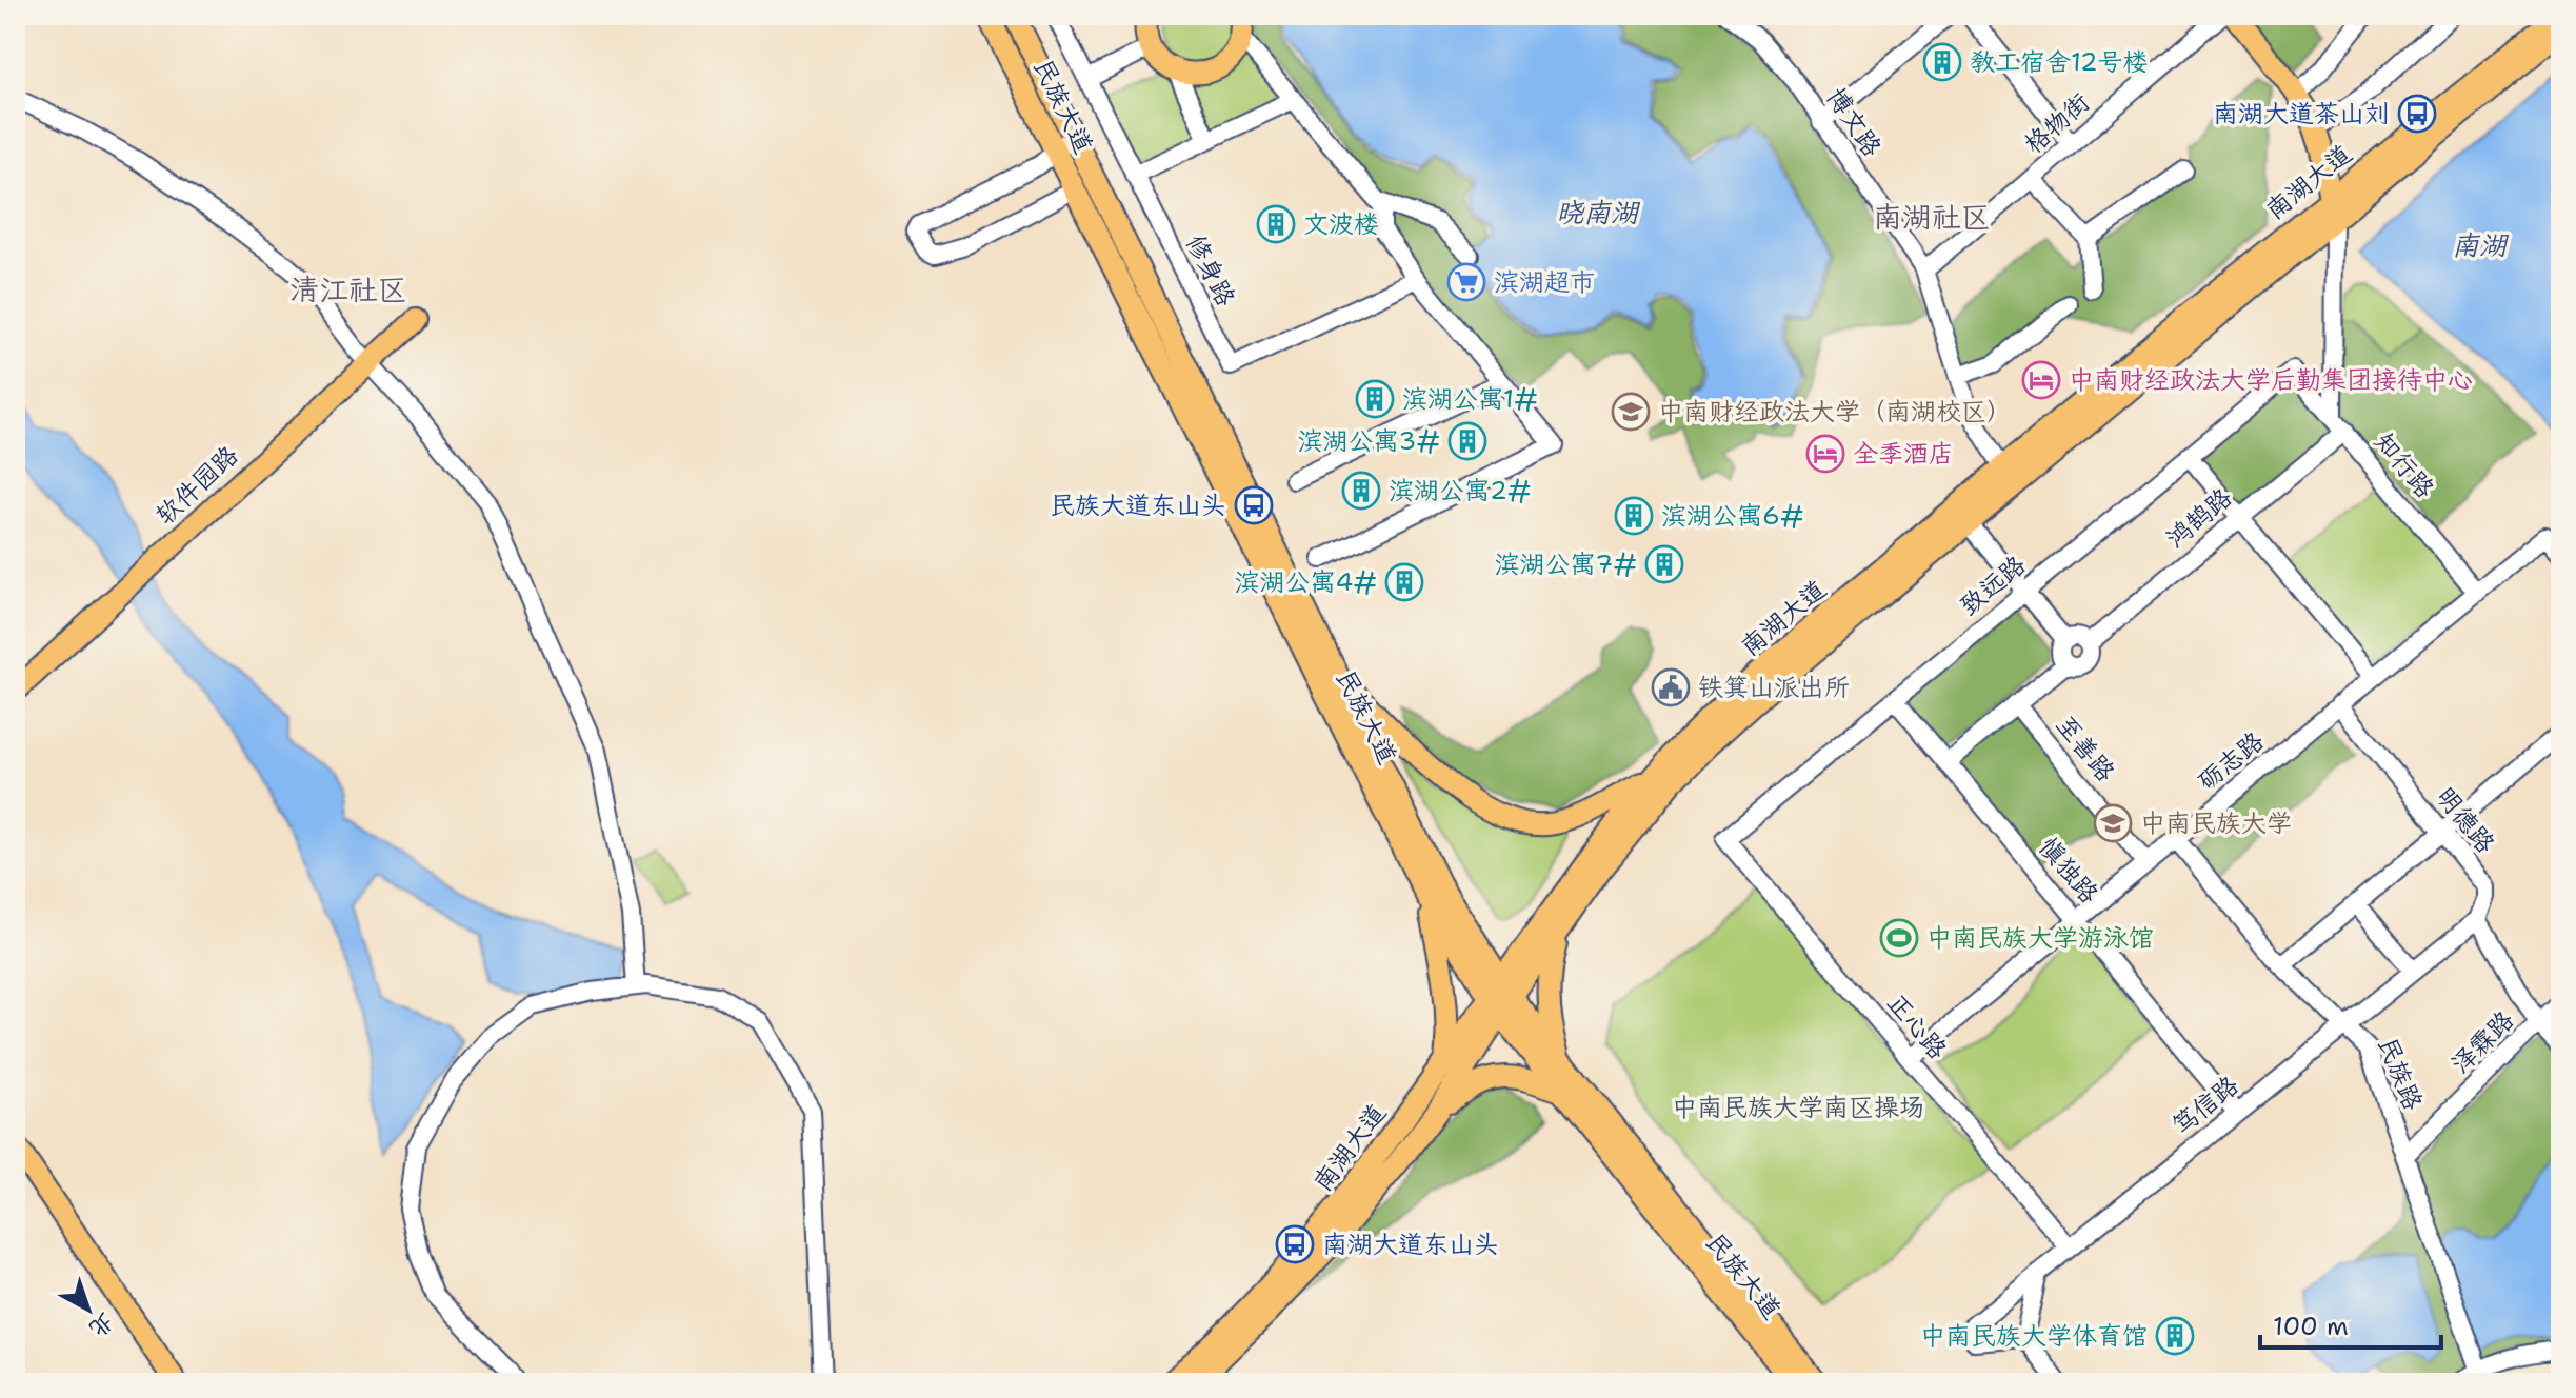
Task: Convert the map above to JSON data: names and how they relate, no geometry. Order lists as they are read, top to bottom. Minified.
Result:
{"streets":{"main road":["民族大道","南湖大道","软件园路"],"street":["博文路","格物街","修身路","知行路","鸿鹄路","致远路","至善路","砺志路","明德路","慎独路","正心路","泽霖路","民族路","笃信路"]},"crossings":[["民族大道","南湖大道"],["博文路","格物街"],["博文路","南湖大道"],["知行路","鸿鹄路"],["知行路","致远路"],["知行路","砺志路"],["致远路","慎独路"],["致远路","正心路"],["至善路","砺志路"],["砺志路","明德路"],["砺志路","慎独路"],["砺志路","正心路"],["砺志路","民族路"],["明德路","笃信路"],["慎独路","笃信路"],["正心路","笃信路"],["泽霖路","民族路"],["民族路","笃信路"]],"districts":["南湖社区","清江社区"],"water":["晓南湖","南湖"],"parks":["中南民族大学南区操场"],"places":{"building":["教工宿舍12号楼","文波楼","滨湖公寓1#","滨湖公寓3#","滨湖公寓2#","滨湖公寓6#","滨湖公寓7#","滨湖公寓4#","中南民族大学体育馆"],"bus stop":["南湖大道茶山刘","民族大道东山头","南湖大道东山头"],"supermarket":["滨湖超市"],"hotel":["中南财经政法大学后勤集团接待中心","全季酒店"],"school or university":["中南财经政法大学（南湖校区）","中南民族大学"],"public building":["铁箕山派出所"],"sports":["中南民族大学游泳馆"]},"scale_bar":"100 m","north":"bottom right"}
